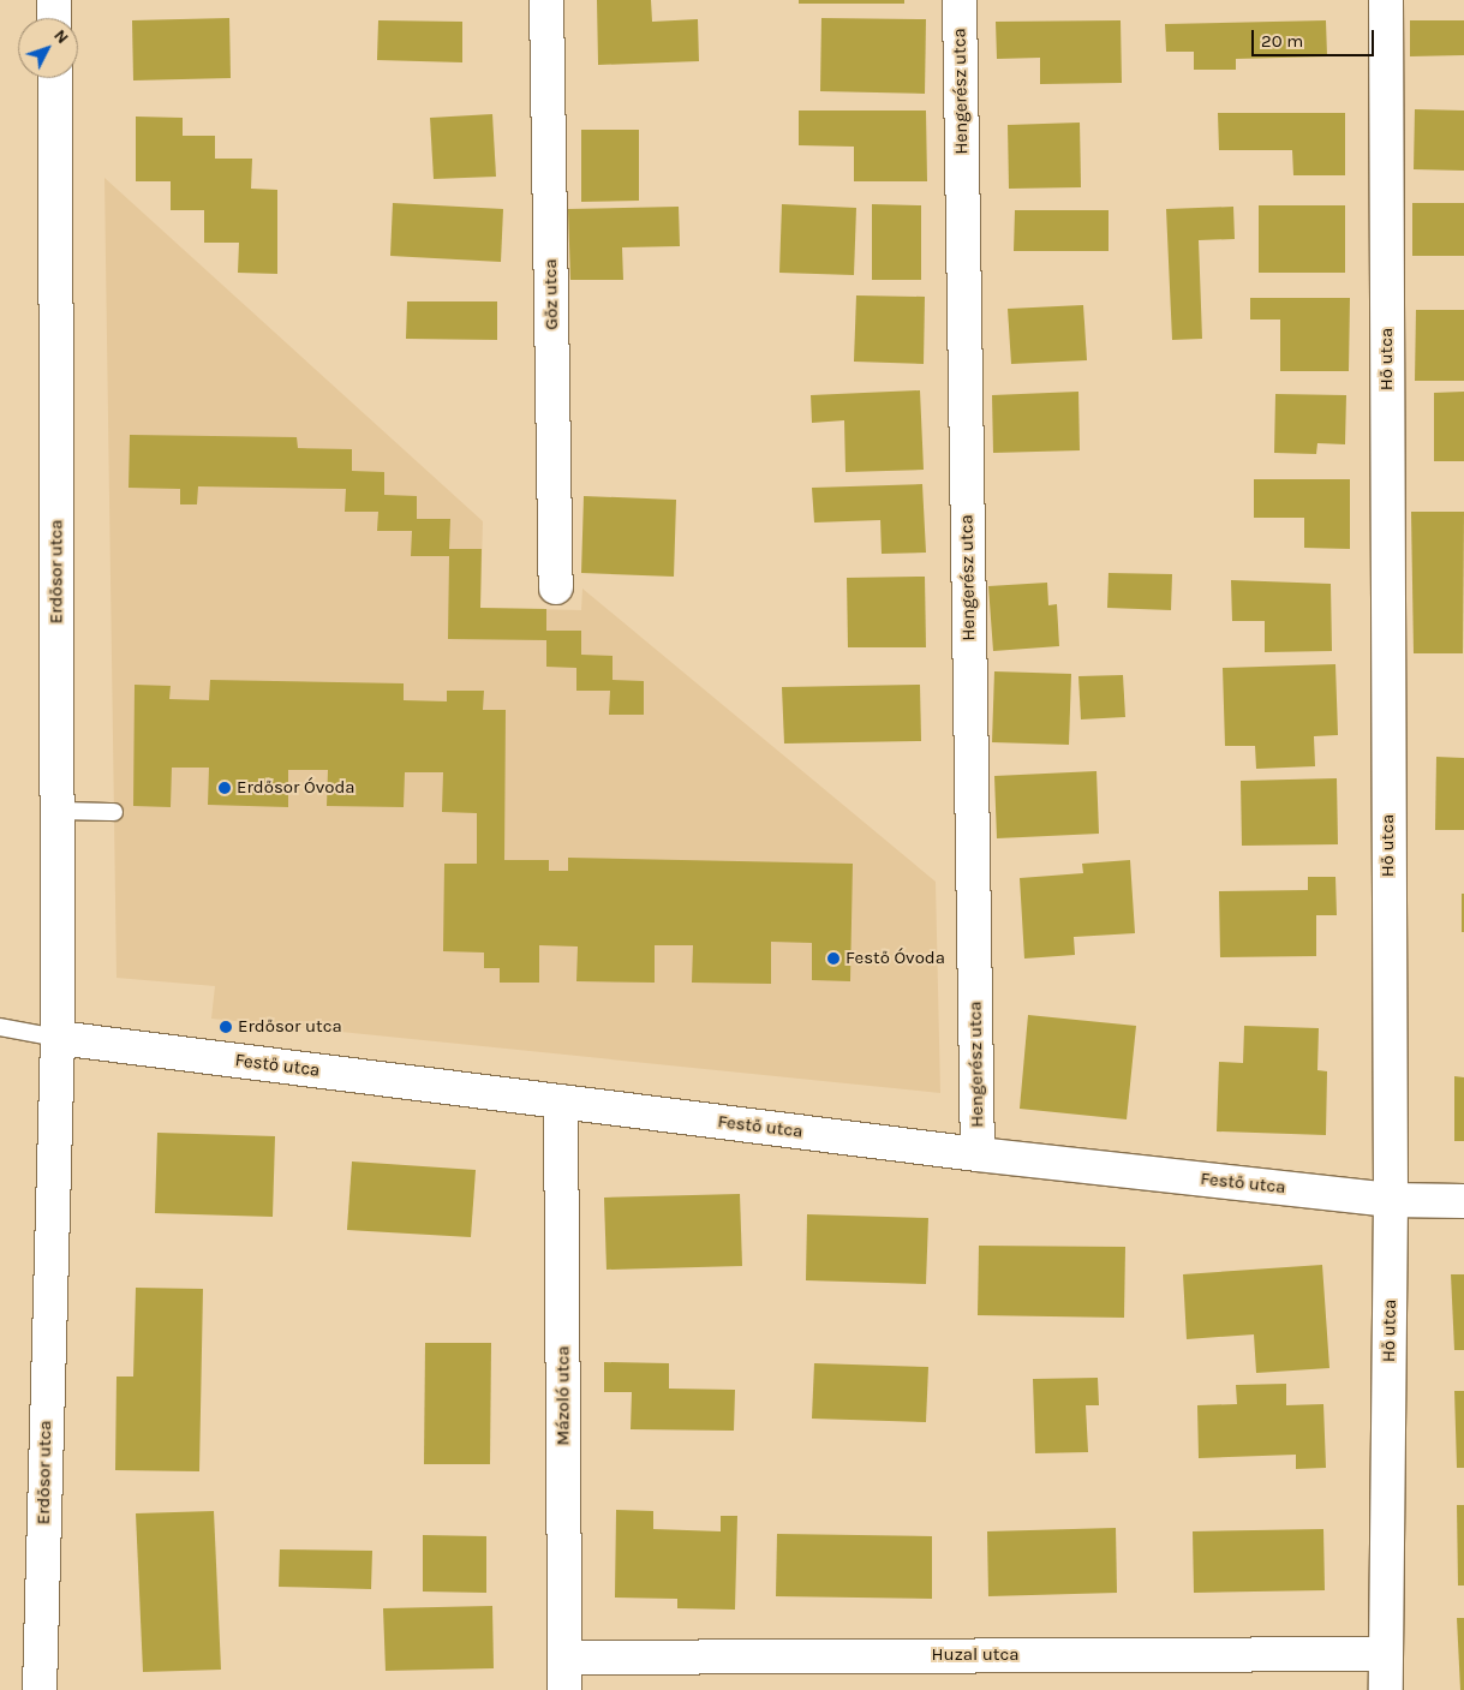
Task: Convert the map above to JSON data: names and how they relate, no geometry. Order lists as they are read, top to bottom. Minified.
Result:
{"streets":{"street":["Hengerész utca","Gőz utca","Hő utca","Erdősor utca","Festő utca","Mázoló utca","Huzal utca"]},"crossings":[["Hengerész utca","Festő utca"],["Hő utca","Festő utca"],["Hő utca","Huzal utca"],["Erdősor utca","Festő utca"],["Festő utca","Mázoló utca"],["Mázoló utca","Huzal utca"]],"places":["Erdősor Óvoda","Festő Óvoda","Erdősor utca"],"scale_bar":"20 m","north":"top right"}
